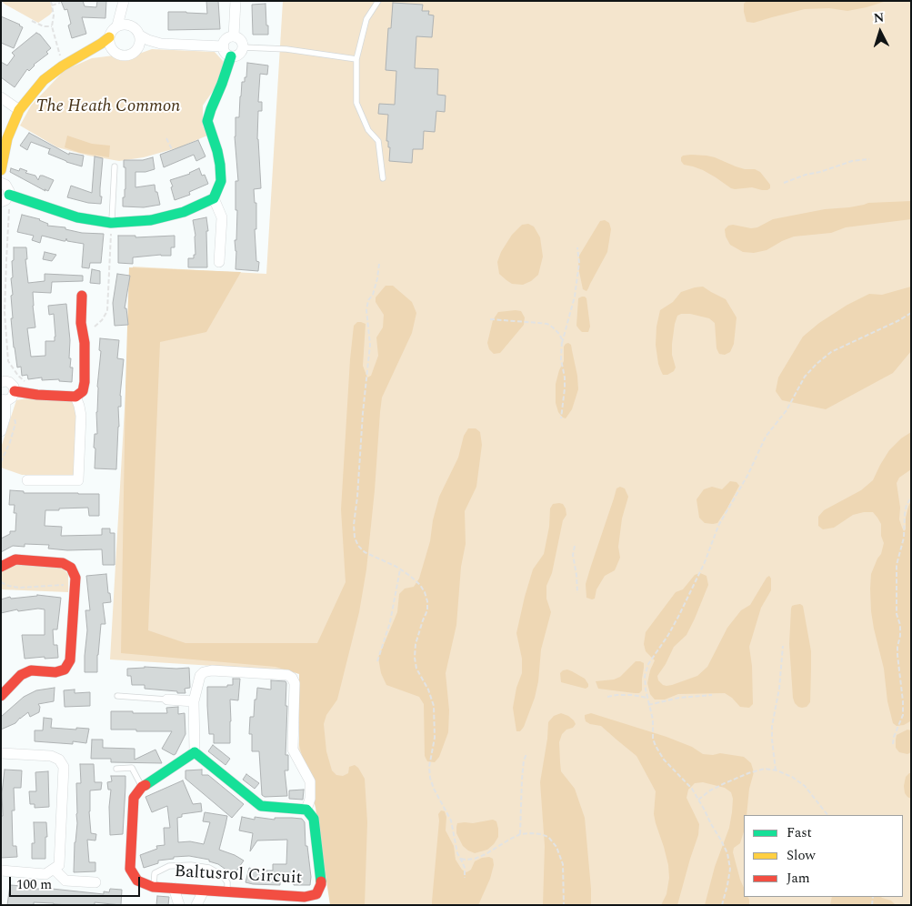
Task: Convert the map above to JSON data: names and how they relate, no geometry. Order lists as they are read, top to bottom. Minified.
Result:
{"streets":{"street":["Baltusrol Circuit"]},"parks":["The Heath Common"],"legend":["Fast","Slow","Jam"],"scale_bar":"100 m","north":"top"}
